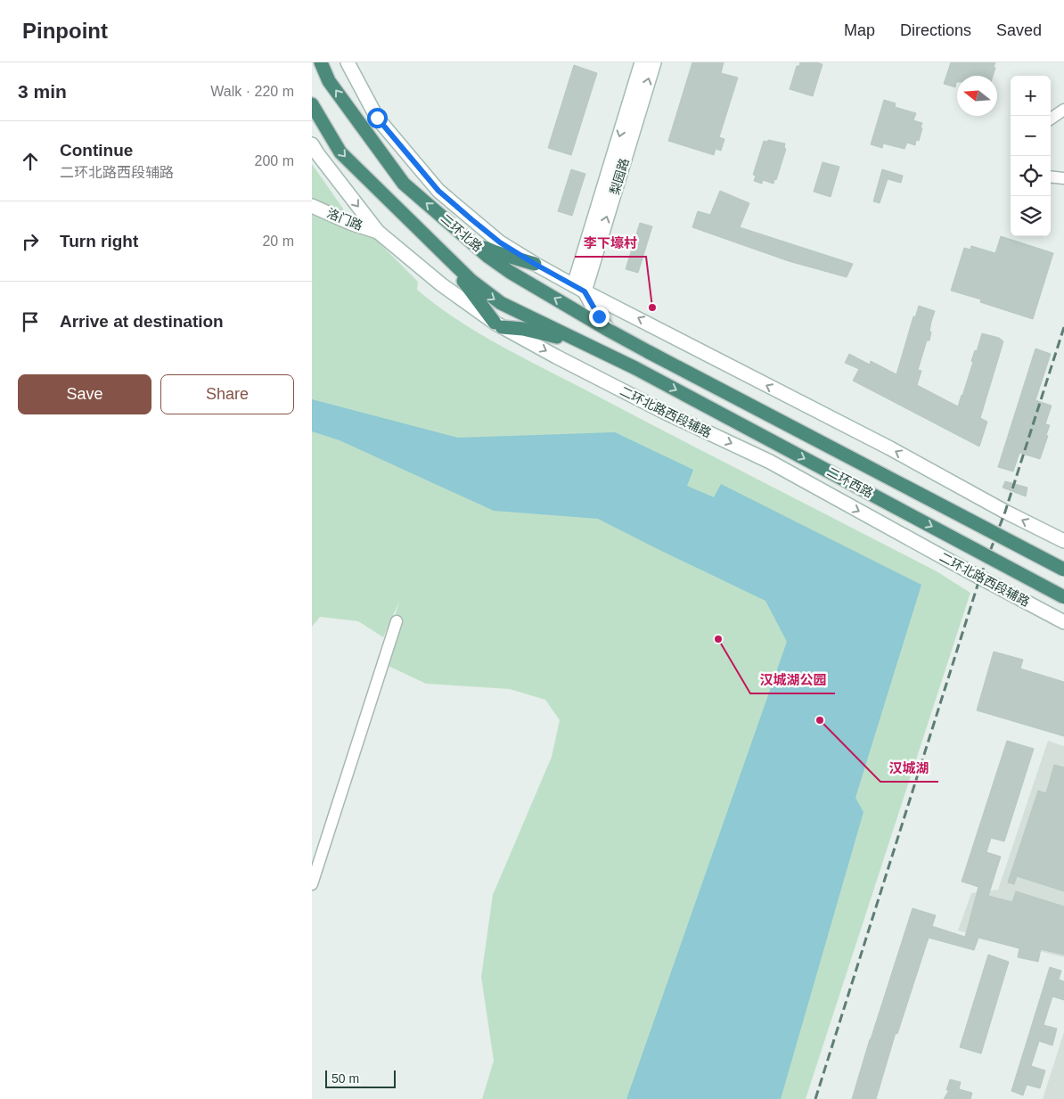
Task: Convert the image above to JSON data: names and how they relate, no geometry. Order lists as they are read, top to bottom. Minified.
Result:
{"streets":{"highway":["二环北路","二环西路"],"main road":["梨园路","洛门路","二环北路西段辅路"]},"crossings":[["洛门路","二环北路西段辅路"],["二环北路","二环西路"]],"places":["李下壕村","汉城湖公园","汉城湖"],"scale_bar":"50 m","north":"left","page":{"header":"Pinpoint","nav":["Map","Directions","Saved"],"heading":["3 min","Walk · 220 m"],"map_buttons":["+","−"],"list":[["Continue","二环北路西段辅路","200 m"],["Turn right","20 m"],"Arrive at destination"],"buttons":["Save","Share"],"scale":"50 m"}}
